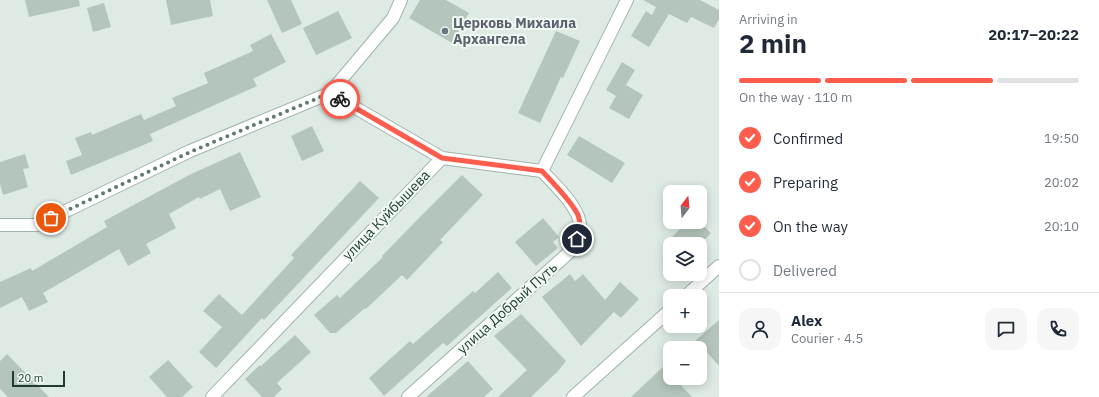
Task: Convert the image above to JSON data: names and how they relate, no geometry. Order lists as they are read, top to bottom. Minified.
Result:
{"streets":{"street":["улица Куйбышева","улица Добрый Путь"]},"crossings":[["улица Куйбышева","улица Добрый Путь"]],"places":["Церковь Михаила Архангела"],"scale_bar":"20 m","north":"top","page":{"heading":["2 min","Arriving in","20:17–20:22"],"panel":["Alex","Courier · 4.5"],"bar":"On the way · 110 m","list":[["Confirmed","19:50"],["Preparing","20:02"],["On the way","20:10"],"Delivered"],"map_buttons":["+","−"],"scale":"20 m"}}
